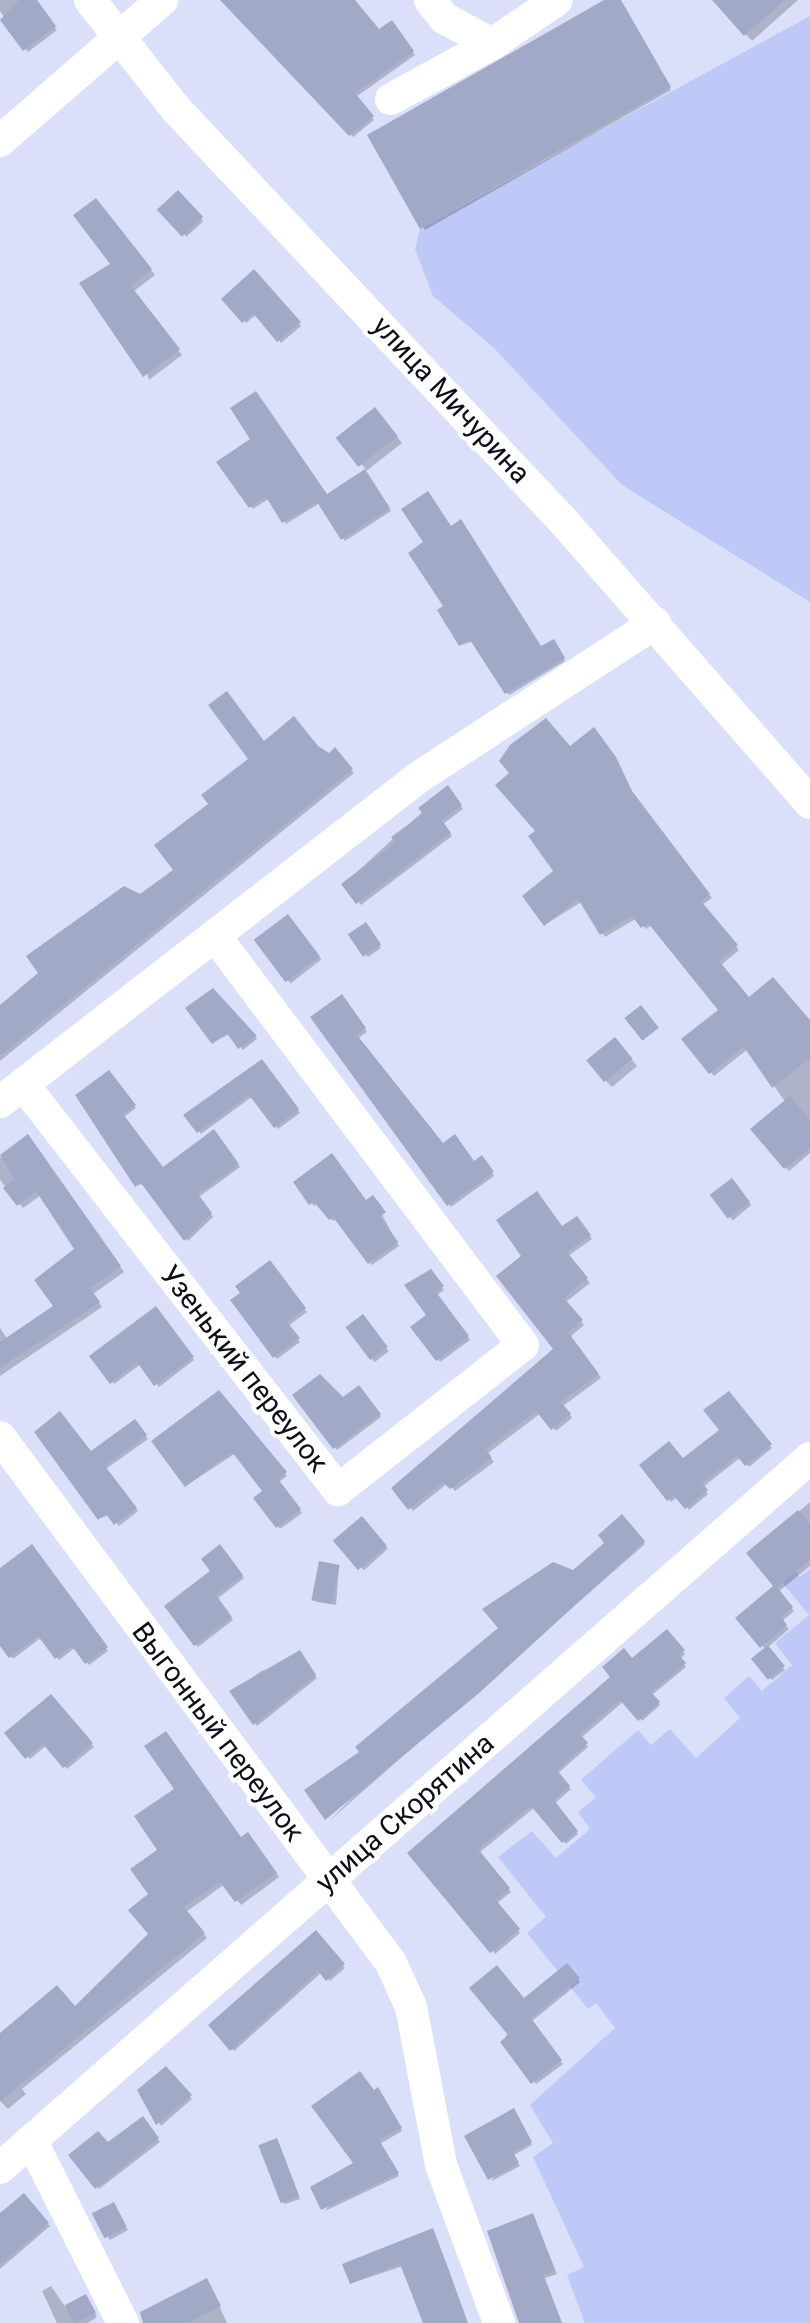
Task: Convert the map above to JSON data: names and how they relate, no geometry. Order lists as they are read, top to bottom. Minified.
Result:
{"streets":{"street":["улица Мичурина","Узенький переулок","Выгонный переулок","улица Скорятина"]},"crossings":[["улица Мичурина","Узенький переулок"],["Выгонный переулок","улица Скорятина"]]}
